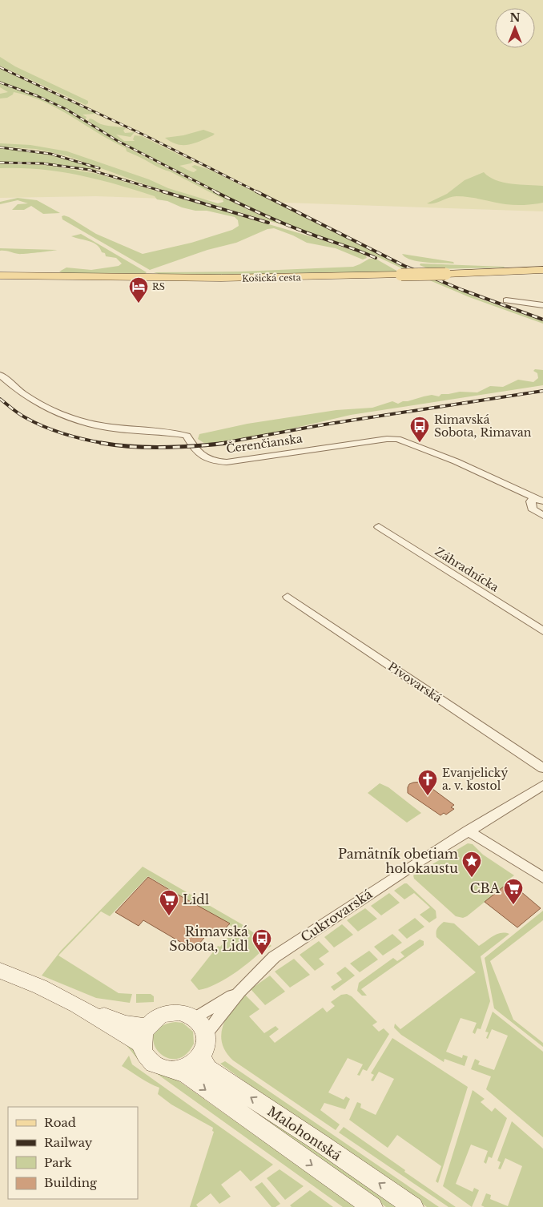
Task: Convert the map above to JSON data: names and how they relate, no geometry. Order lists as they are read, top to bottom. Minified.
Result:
{"streets":{"main road":["Košická cesta","Malohontská"],"street":["Čerenčianska","Záhradnícka","Pivovarská","Cukrovarská"]},"crossings":[["Cukrovarská","Malohontská"]],"places":{"hotel":["RS"],"bus stop":["Rimavská Sobota, Rimavan","Rimavská Sobota, Lidl"],"church":["Evanjelický a. v. kostol"],"place":["Pamätník obetiam holokaustu"],"supermarket":["CBA","Lidl"]},"legend":["Road","Railway","Park","Building"],"north":"top"}
